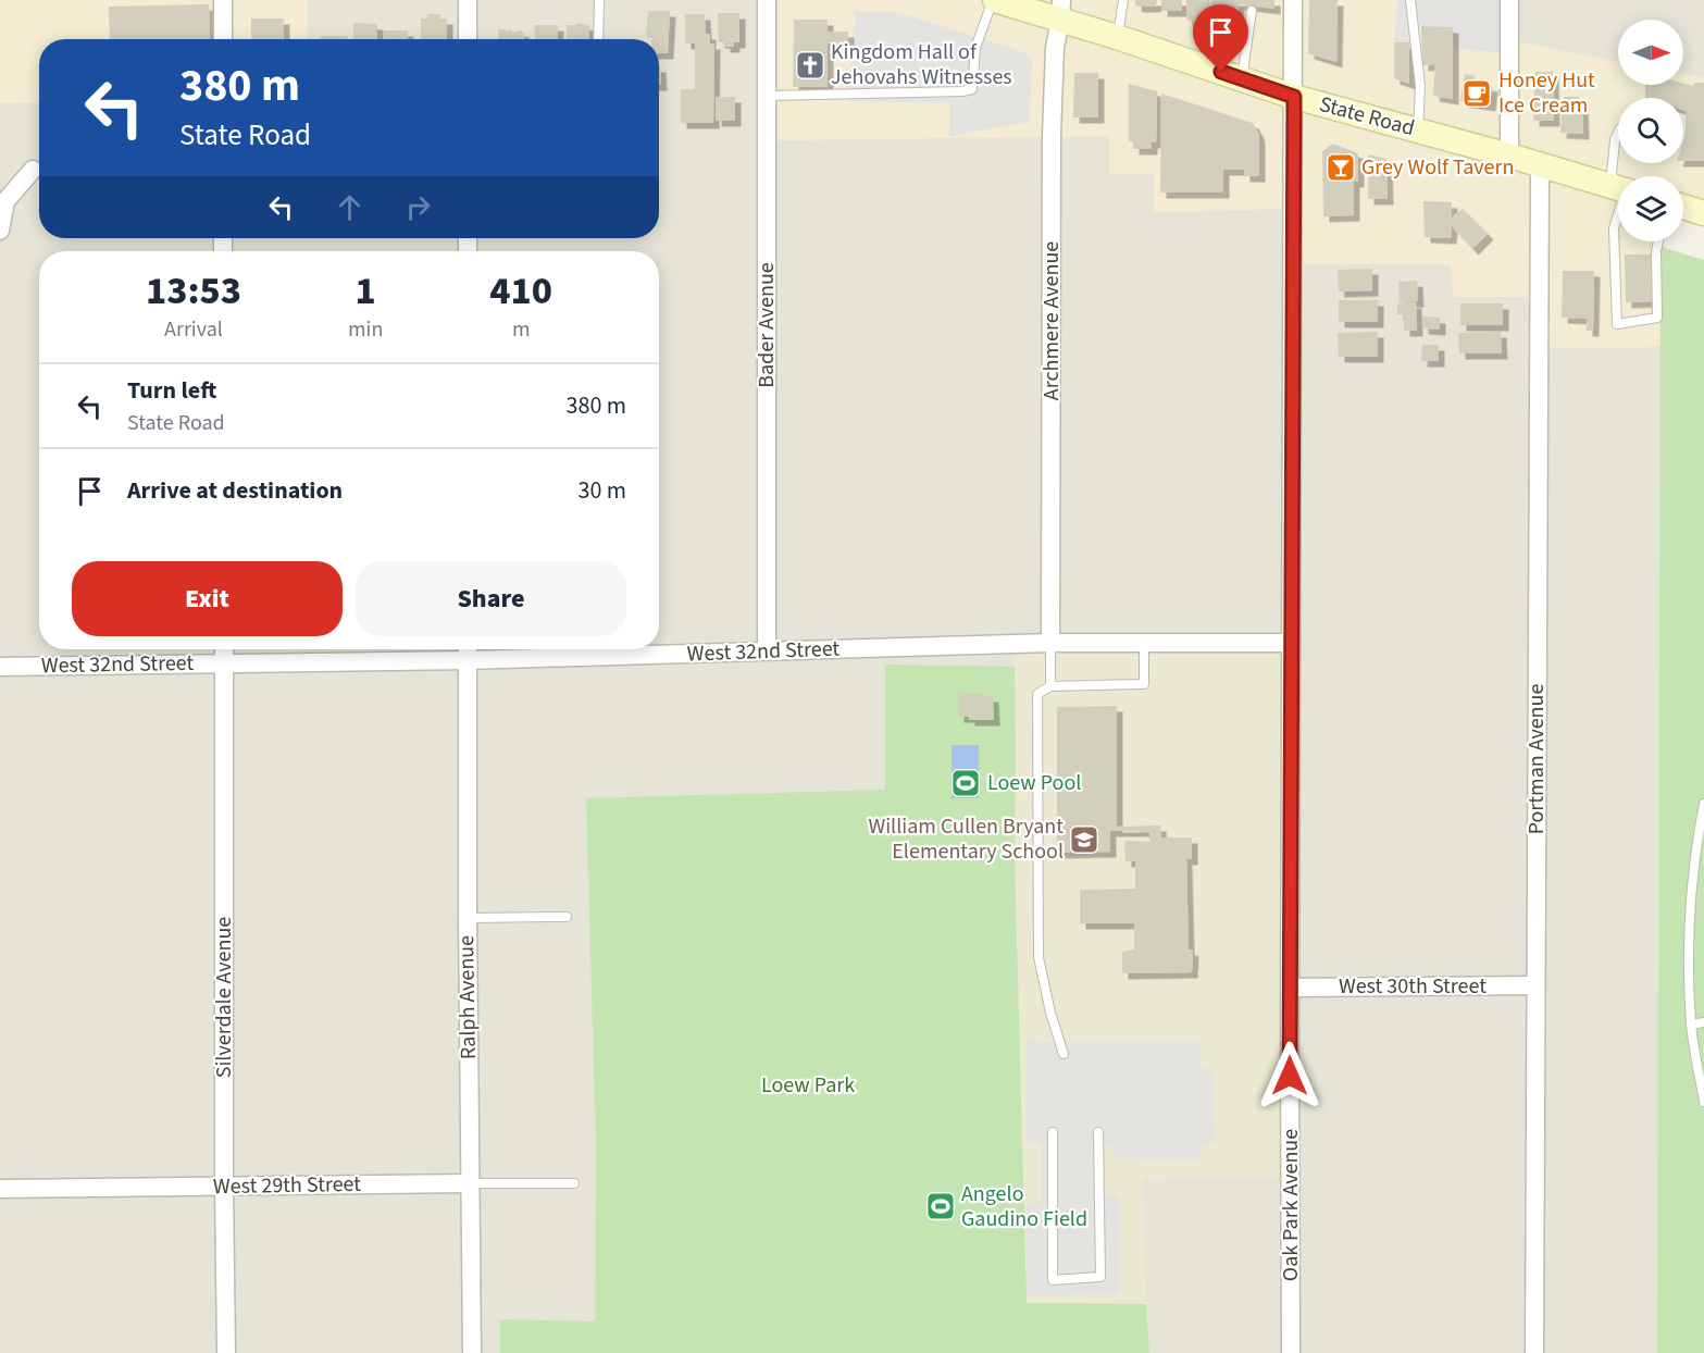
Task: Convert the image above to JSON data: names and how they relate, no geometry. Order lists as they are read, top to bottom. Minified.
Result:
{"streets":{"main road":["State Road"],"street":["Archmere Avenue","Bader Avenue","West 32nd Street","Portman Avenue","West 30th Street","Silverdale Avenue","Ralph Avenue","West 29th Street","Oak Park Avenue"]},"crossings":[["State Road","Archmere Avenue"],["State Road","Portman Avenue"],["State Road","Oak Park Avenue"],["Archmere Avenue","West 32nd Street"],["Bader Avenue","West 32nd Street"],["West 32nd Street","Silverdale Avenue"],["West 32nd Street","Ralph Avenue"],["West 32nd Street","Oak Park Avenue"],["Portman Avenue","West 30th Street"],["West 30th Street","Oak Park Avenue"],["Silverdale Avenue","West 29th Street"],["Ralph Avenue","West 29th Street"]],"parks":["Loew Park"],"places":{"church":["Kingdom Hall of Jehovahs Witnesses"],"cafe":["Honey Hut Ice Cream"],"bar":["Grey Wolf Tavern"],"sports":["Loew Pool","Angelo Gaudino Field"],"school or university":["William Cullen Bryant Elementary School"]},"north":"right","page":{"turn":["380 m","State Road"],"eta":["13:53","Arrival","1","min","410","m"],"list":[{"name":"Turn left","note":"State Road","value":"380 m"},{"name":"Arrive at destination","value":"30 m"}],"buttons":["Exit","Share"]}}
